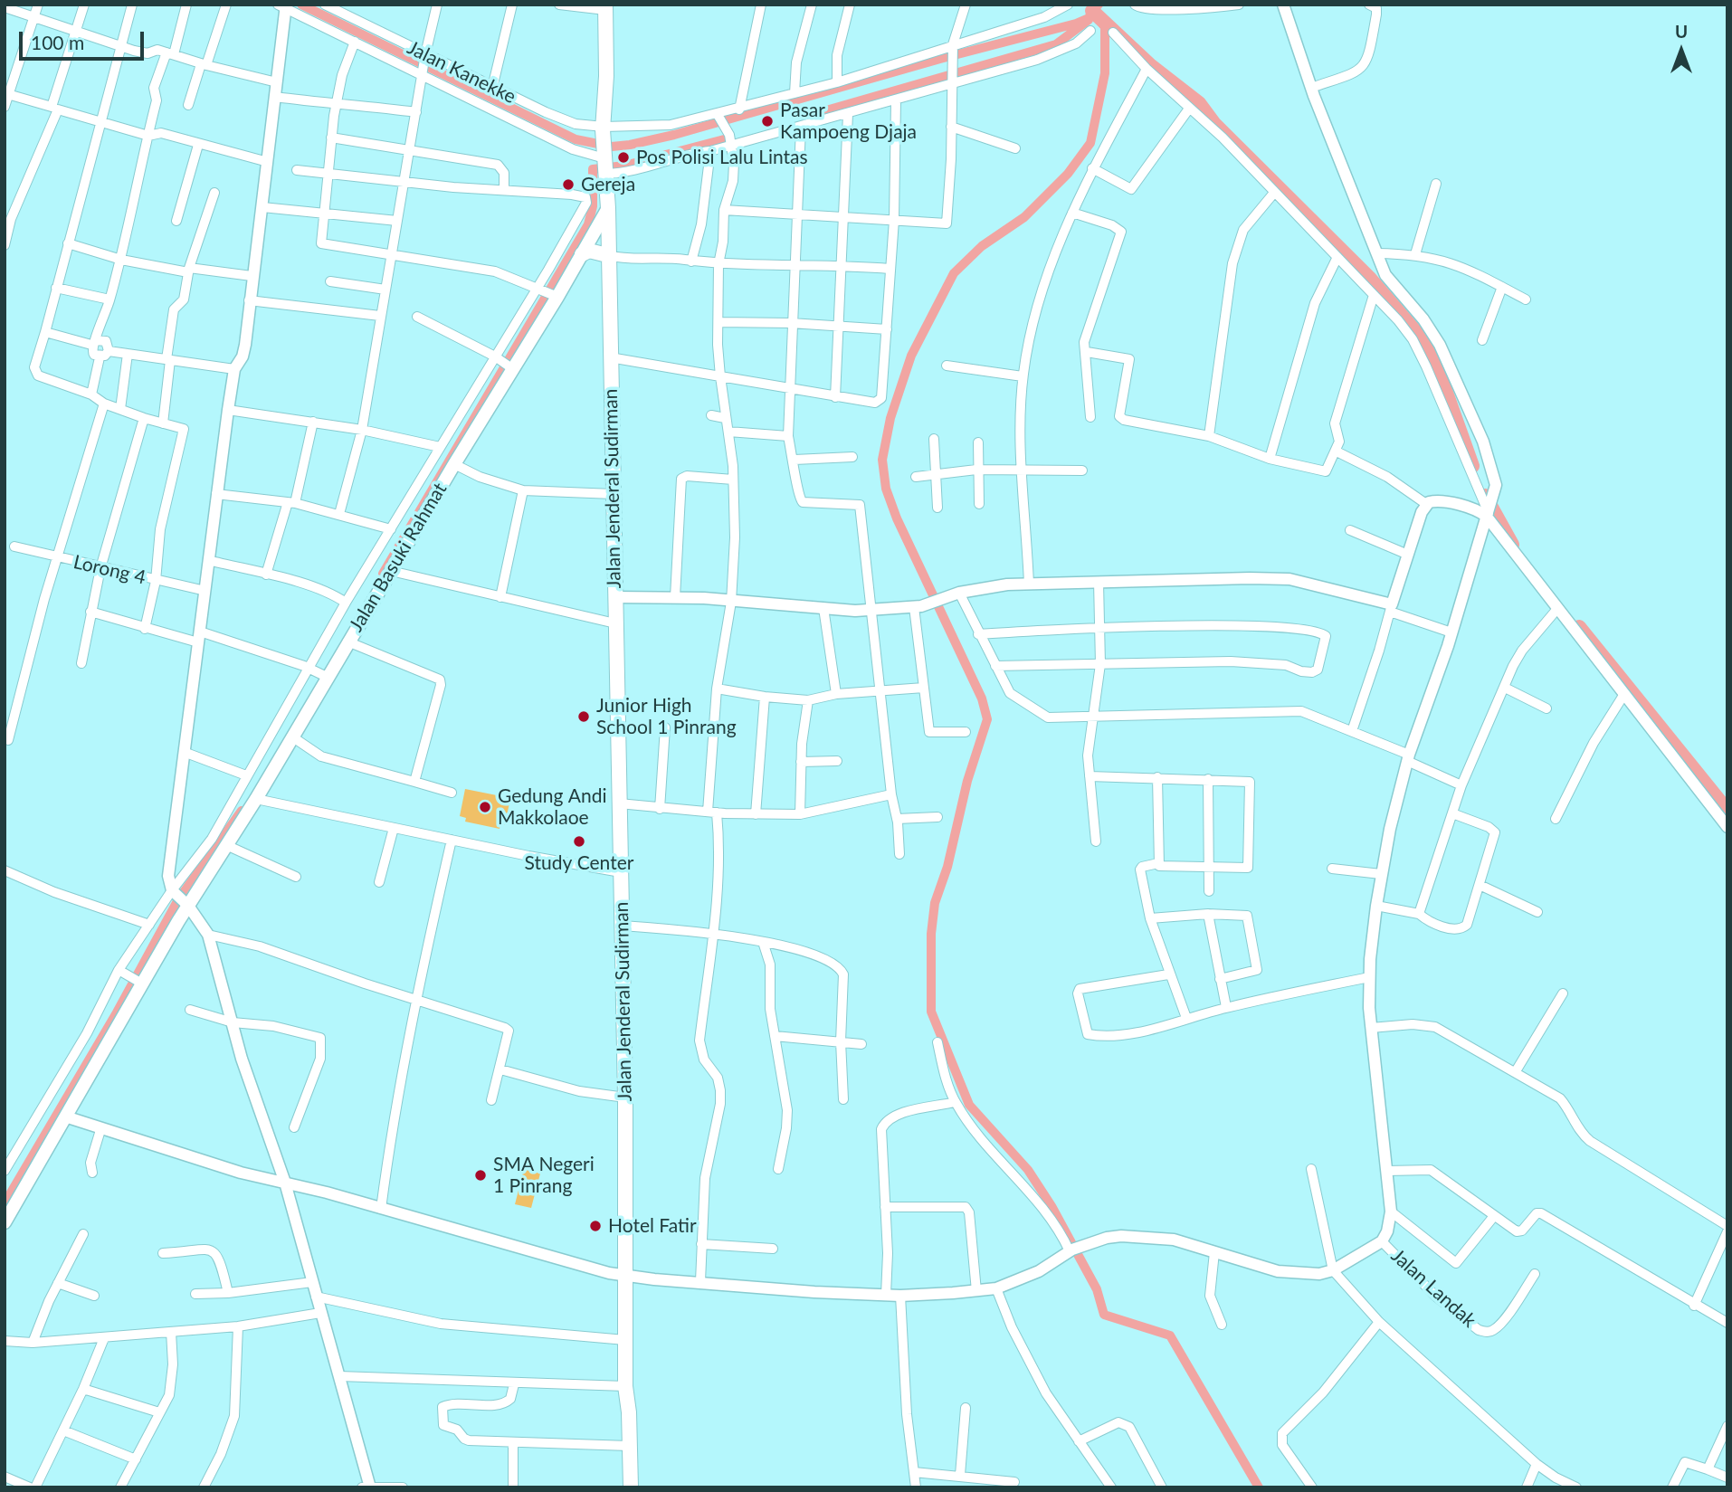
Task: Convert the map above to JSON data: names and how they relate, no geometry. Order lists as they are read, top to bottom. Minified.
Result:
{"streets":{"highway":["Jalan Jenderal Sudirman"],"main road":["Jalan Basuki Rahmat"],"street":["Jalan Kanekke","Lorong 4","Jalan Landak"]},"crossings":[["Jalan Kanekke","Jalan Jenderal Sudirman"],["Jalan Jenderal Sudirman","Jalan Basuki Rahmat"]],"places":["Pasar Kampoeng Djaja","Pos Polisi Lalu Lintas","Gereja","Junior High School 1 Pinrang","Gedung Andi Makkolaoe","Study Center","SMA Negeri 1 Pinrang","Hotel Fatir"],"scale_bar":"100 m","north":"top"}
